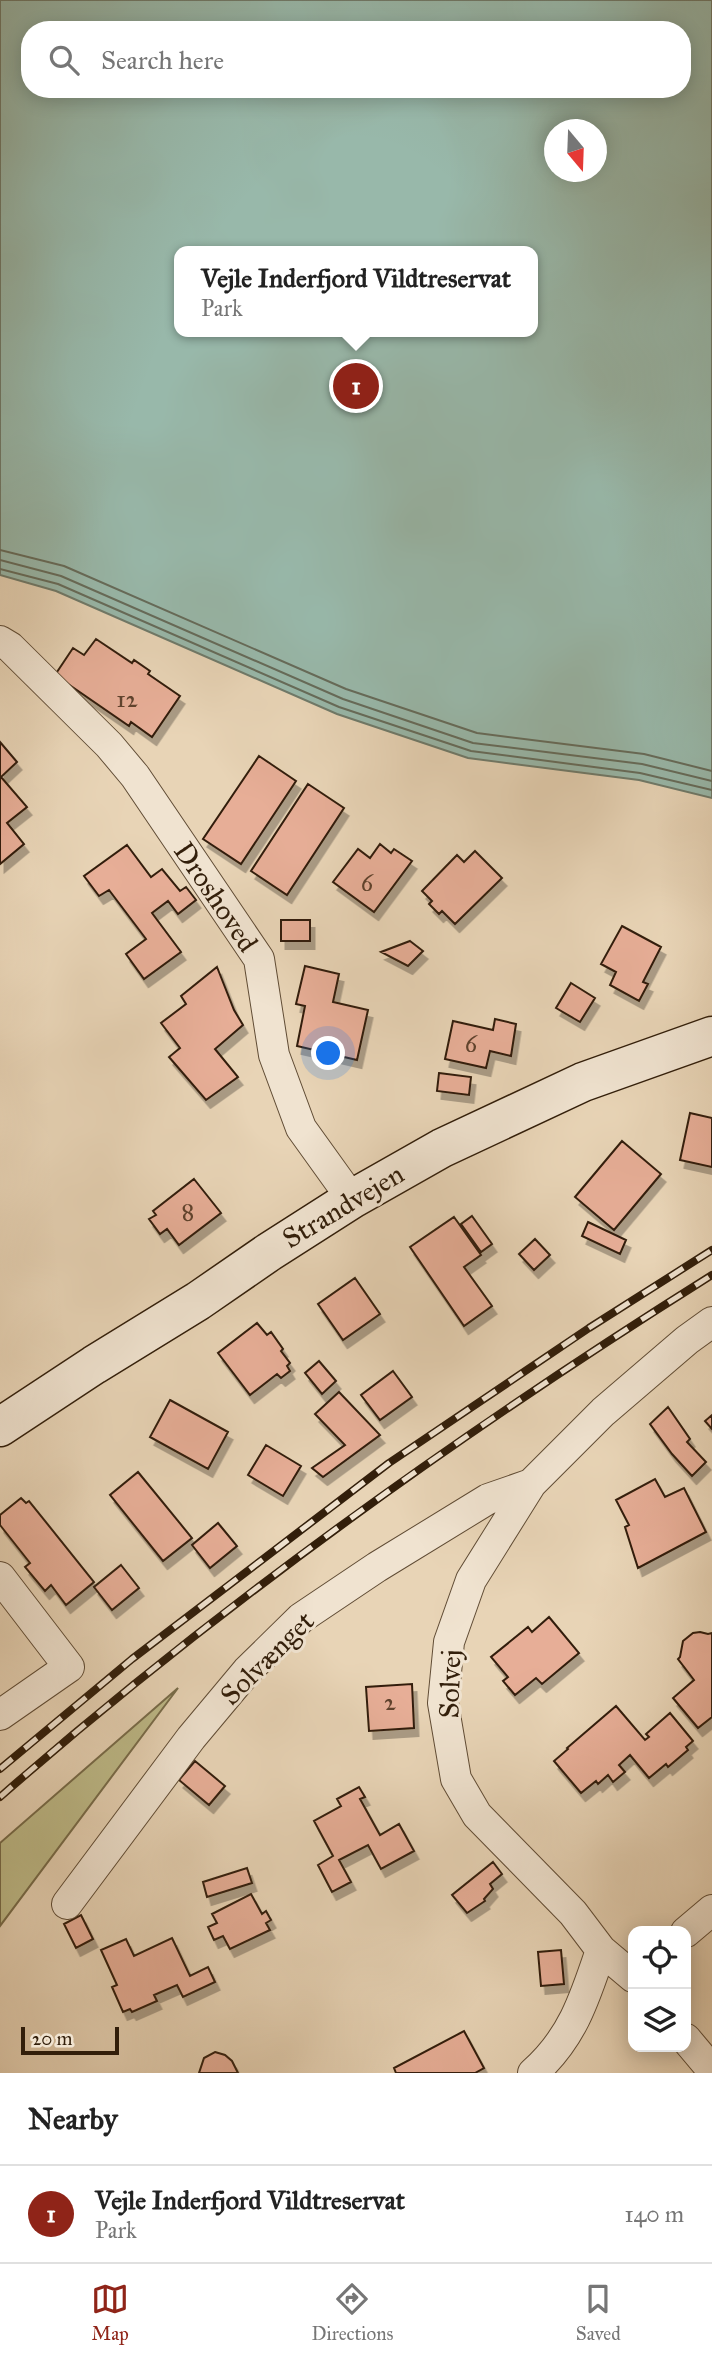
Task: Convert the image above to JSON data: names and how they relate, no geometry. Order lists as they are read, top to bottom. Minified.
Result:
{"streets":{"street":["Droshoved","Strandvejen","Solvænget","Solvej"]},"crossings":[["Droshoved","Strandvejen"],["Solvænget","Solvej"]],"house_numbers":["12","6","6","8","2"],"scale_bar":"20 m","north":"bottom","page":{"search":"Search here","popup":["Vejle Inderfjord Vildtreservat","Park"],"pins":"1","scale":"20 m","heading":"Nearby","list":[{"mark":"1","name":"Vejle Inderfjord Vildtreservat","note":"Park","value":"140 m"}],"nav":["Map","Directions","Saved"]}}
